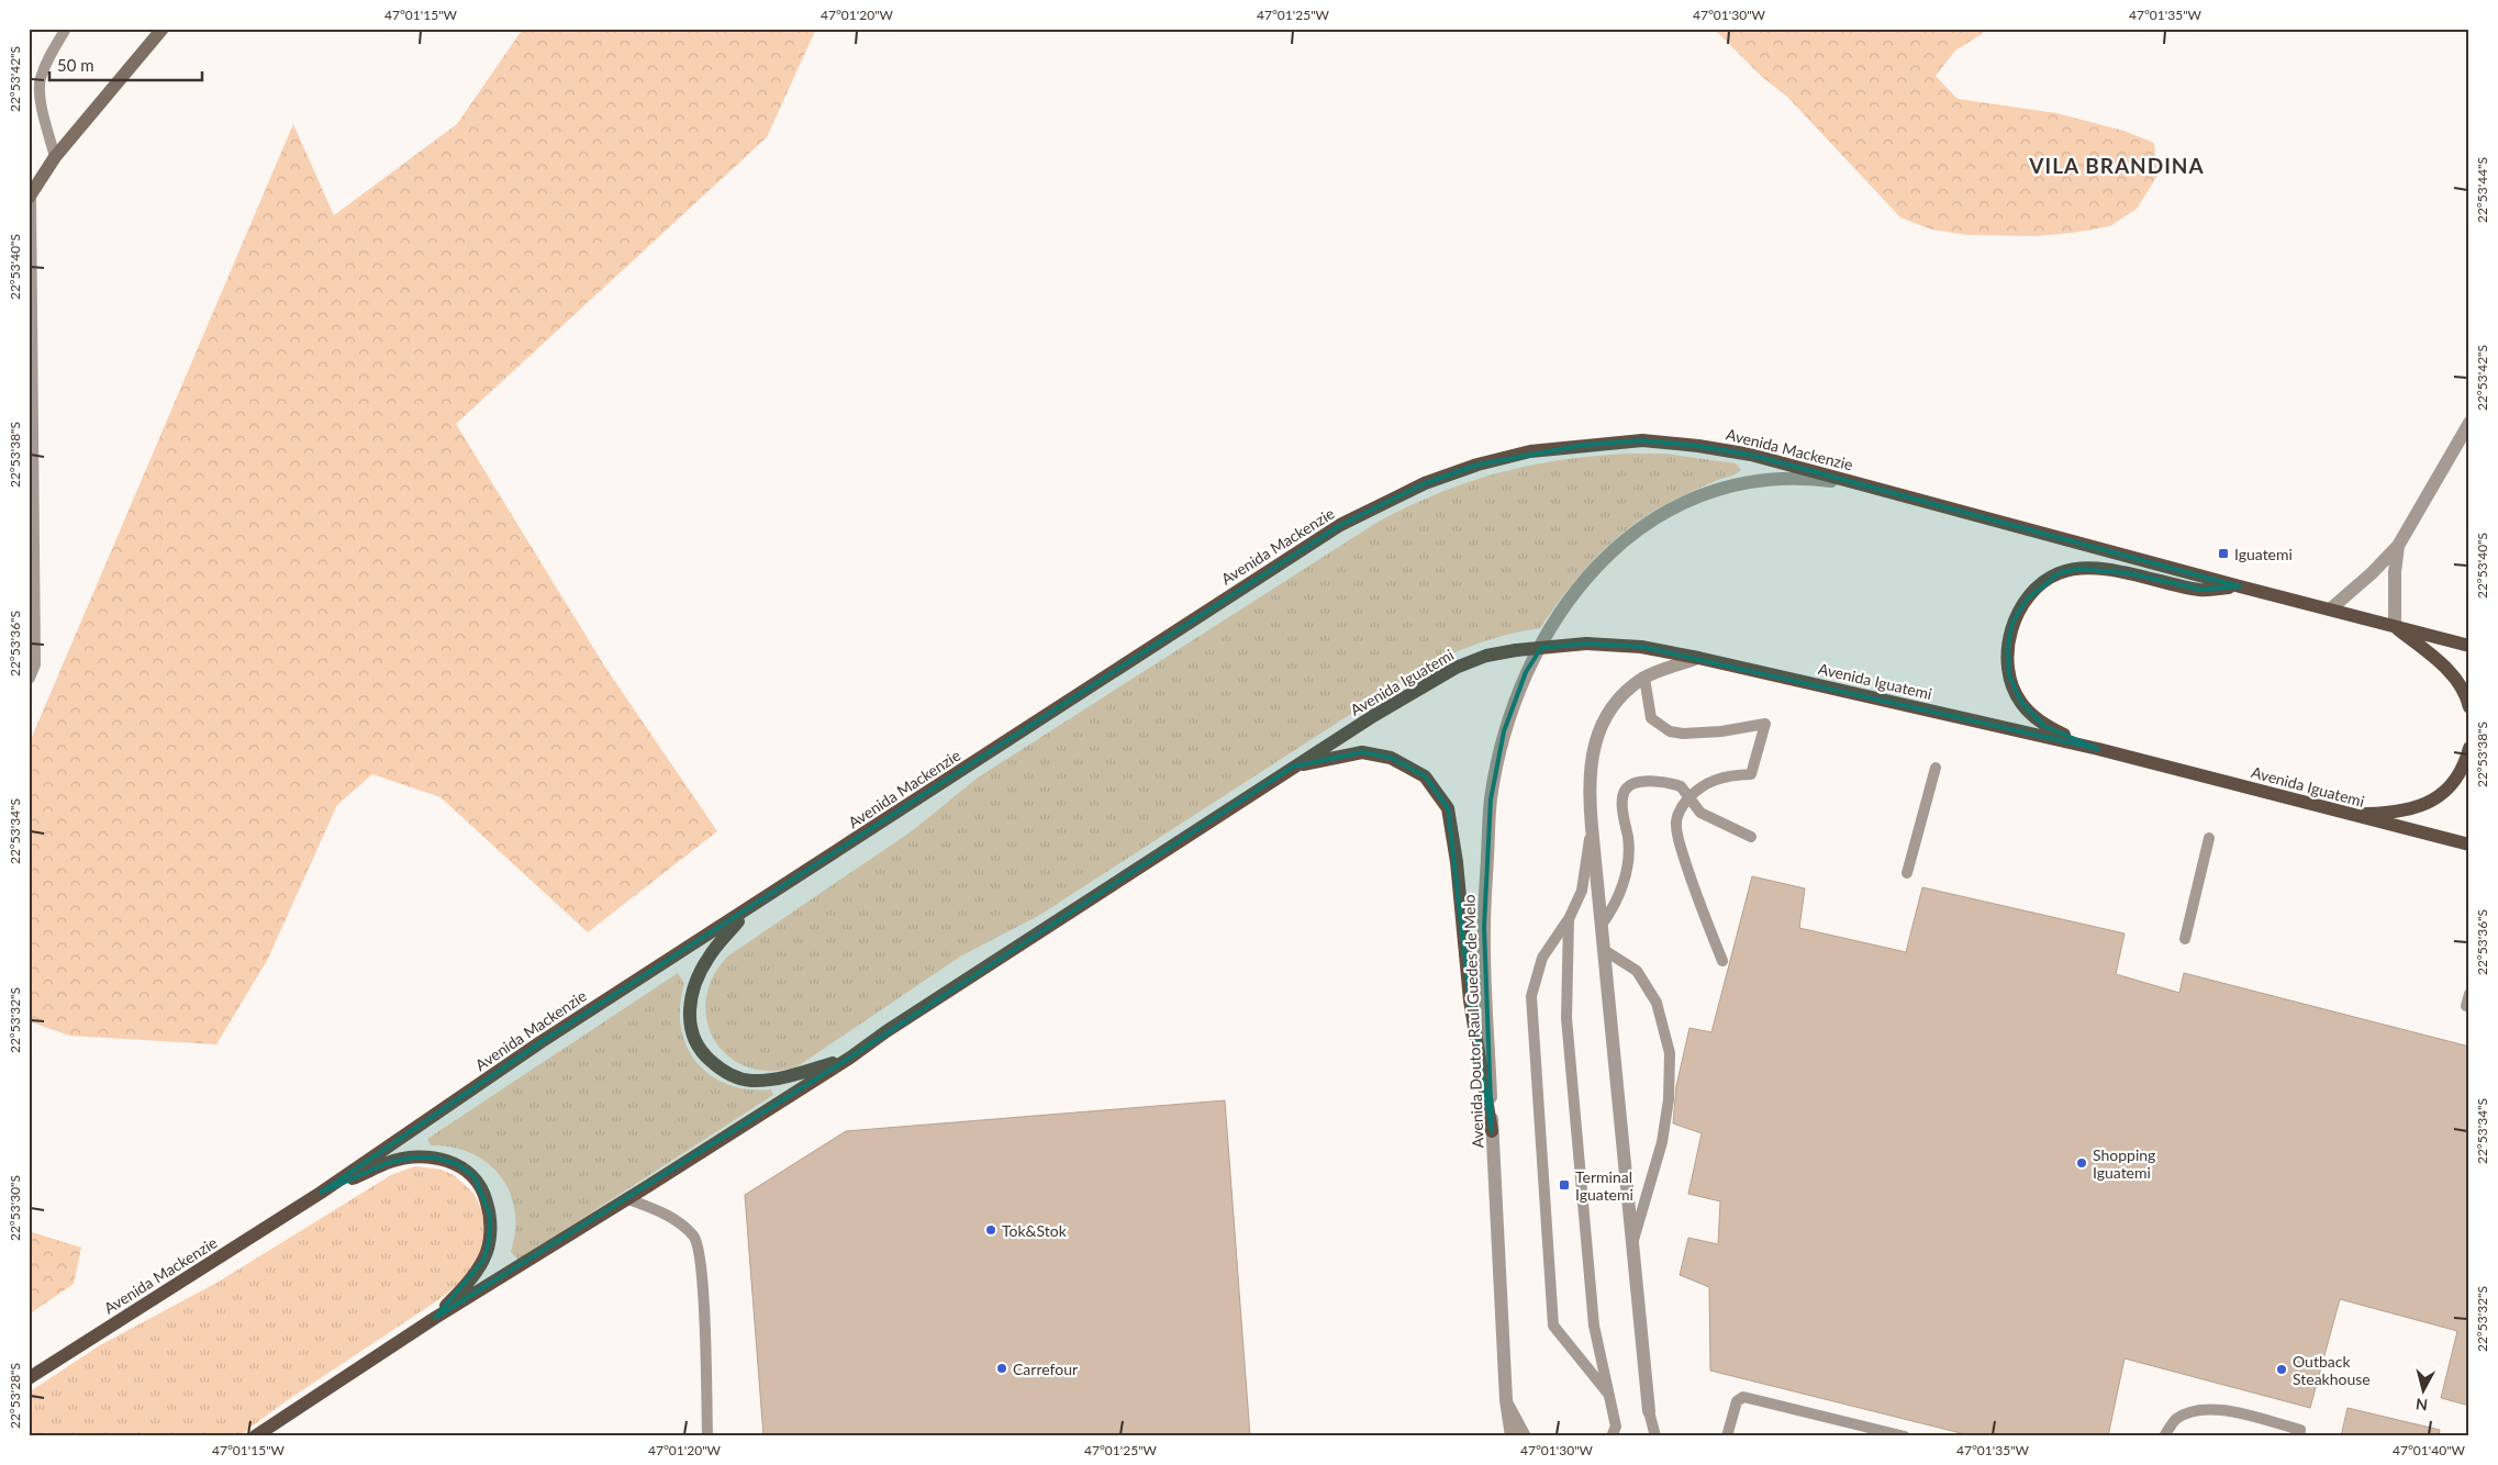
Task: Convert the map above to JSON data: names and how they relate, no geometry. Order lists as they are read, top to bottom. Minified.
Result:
{"streets":{"main road":["Avenida Mackenzie","Avenida Iguatemi"],"street":["Avenida Doutor Raul Guedes de Melo"]},"crossings":[["Avenida Mackenzie","Avenida Doutor Raul Guedes de Melo"]],"districts":["VILA BRANDINA"],"places":{"transit":["Iguatemi","Terminal Iguatemi"],"other":["Shopping Iguatemi","Tok&Stok","Carrefour","Outback Steakhouse"]},"scale_bar":"50 m","north":"bottom","coordinates":["47°01'15\"W","47°01'20\"W","47°01'25\"W","47°01'30\"W","47°01'35\"W","22°53'42\"S","22°53'44\"S","22°53'40\"S","22°53'38\"S","22°53'36\"S","22°53'34\"S","22°53'32\"S","22°53'30\"S","22°53'28\"S","47°01'40\"W"]}
